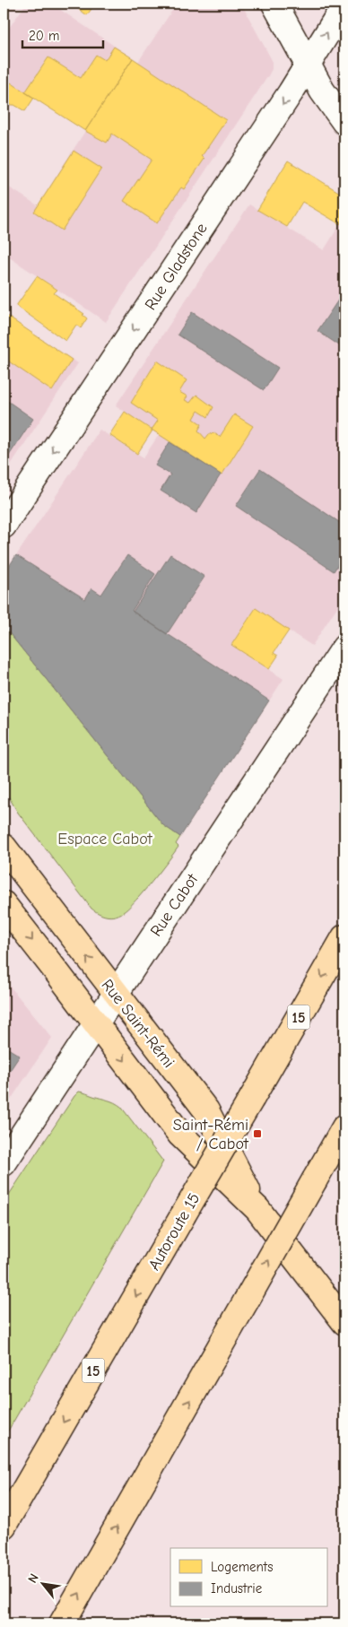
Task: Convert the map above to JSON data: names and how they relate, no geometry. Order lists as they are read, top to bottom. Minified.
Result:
{"streets":{"main road":["15","Rue Saint-Rémi","Autoroute 15"],"street":["Rue Gladstone","Rue Cabot"]},"crossings":[["Rue Cabot","Rue Saint-Rémi"]],"parks":["Espace Cabot"],"places":{"transit":["Saint-Rémi / Cabot"]},"legend":["Logements","Industrie"],"scale_bar":"20 m","north":"top left"}
